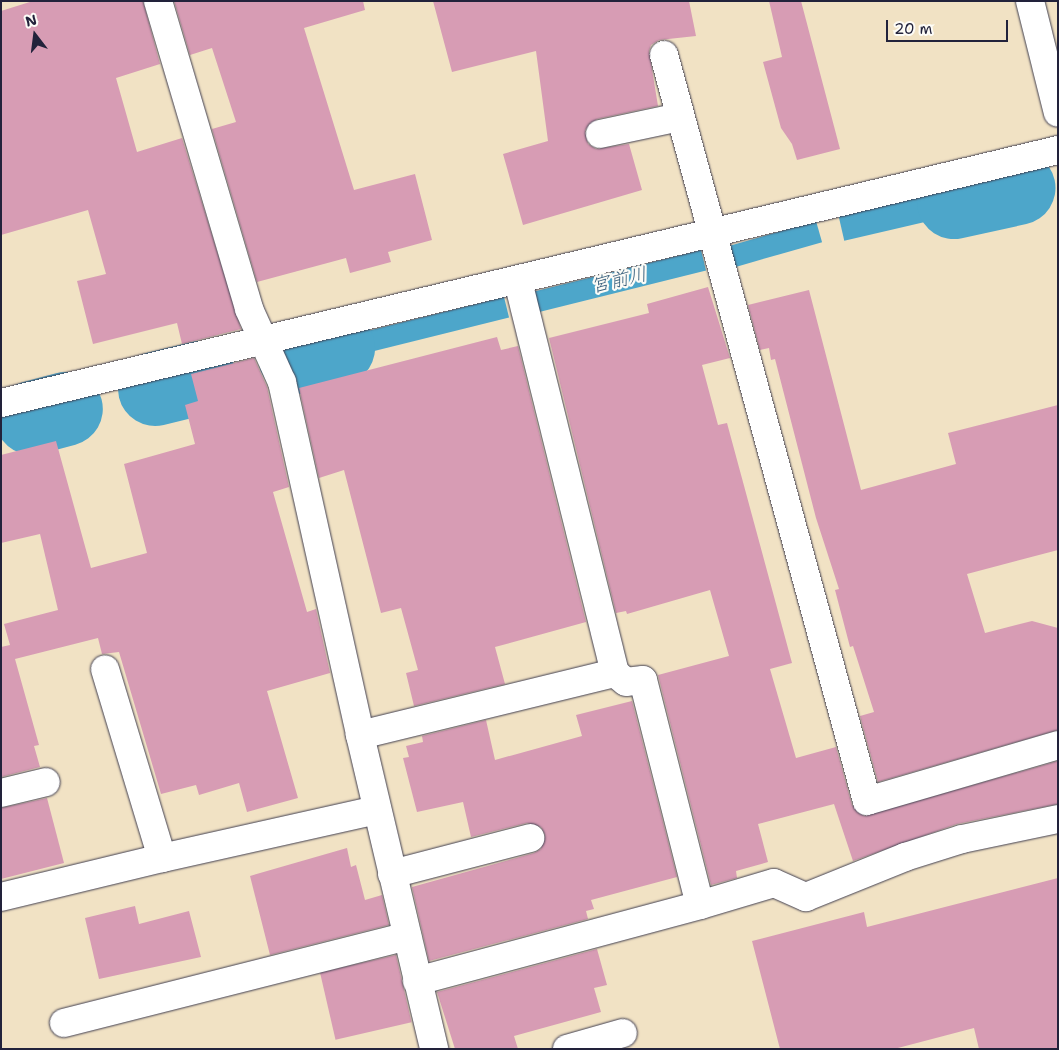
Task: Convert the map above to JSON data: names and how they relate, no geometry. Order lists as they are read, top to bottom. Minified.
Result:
{"water":["宮前川"],"scale_bar":"20 m","north":"top"}
